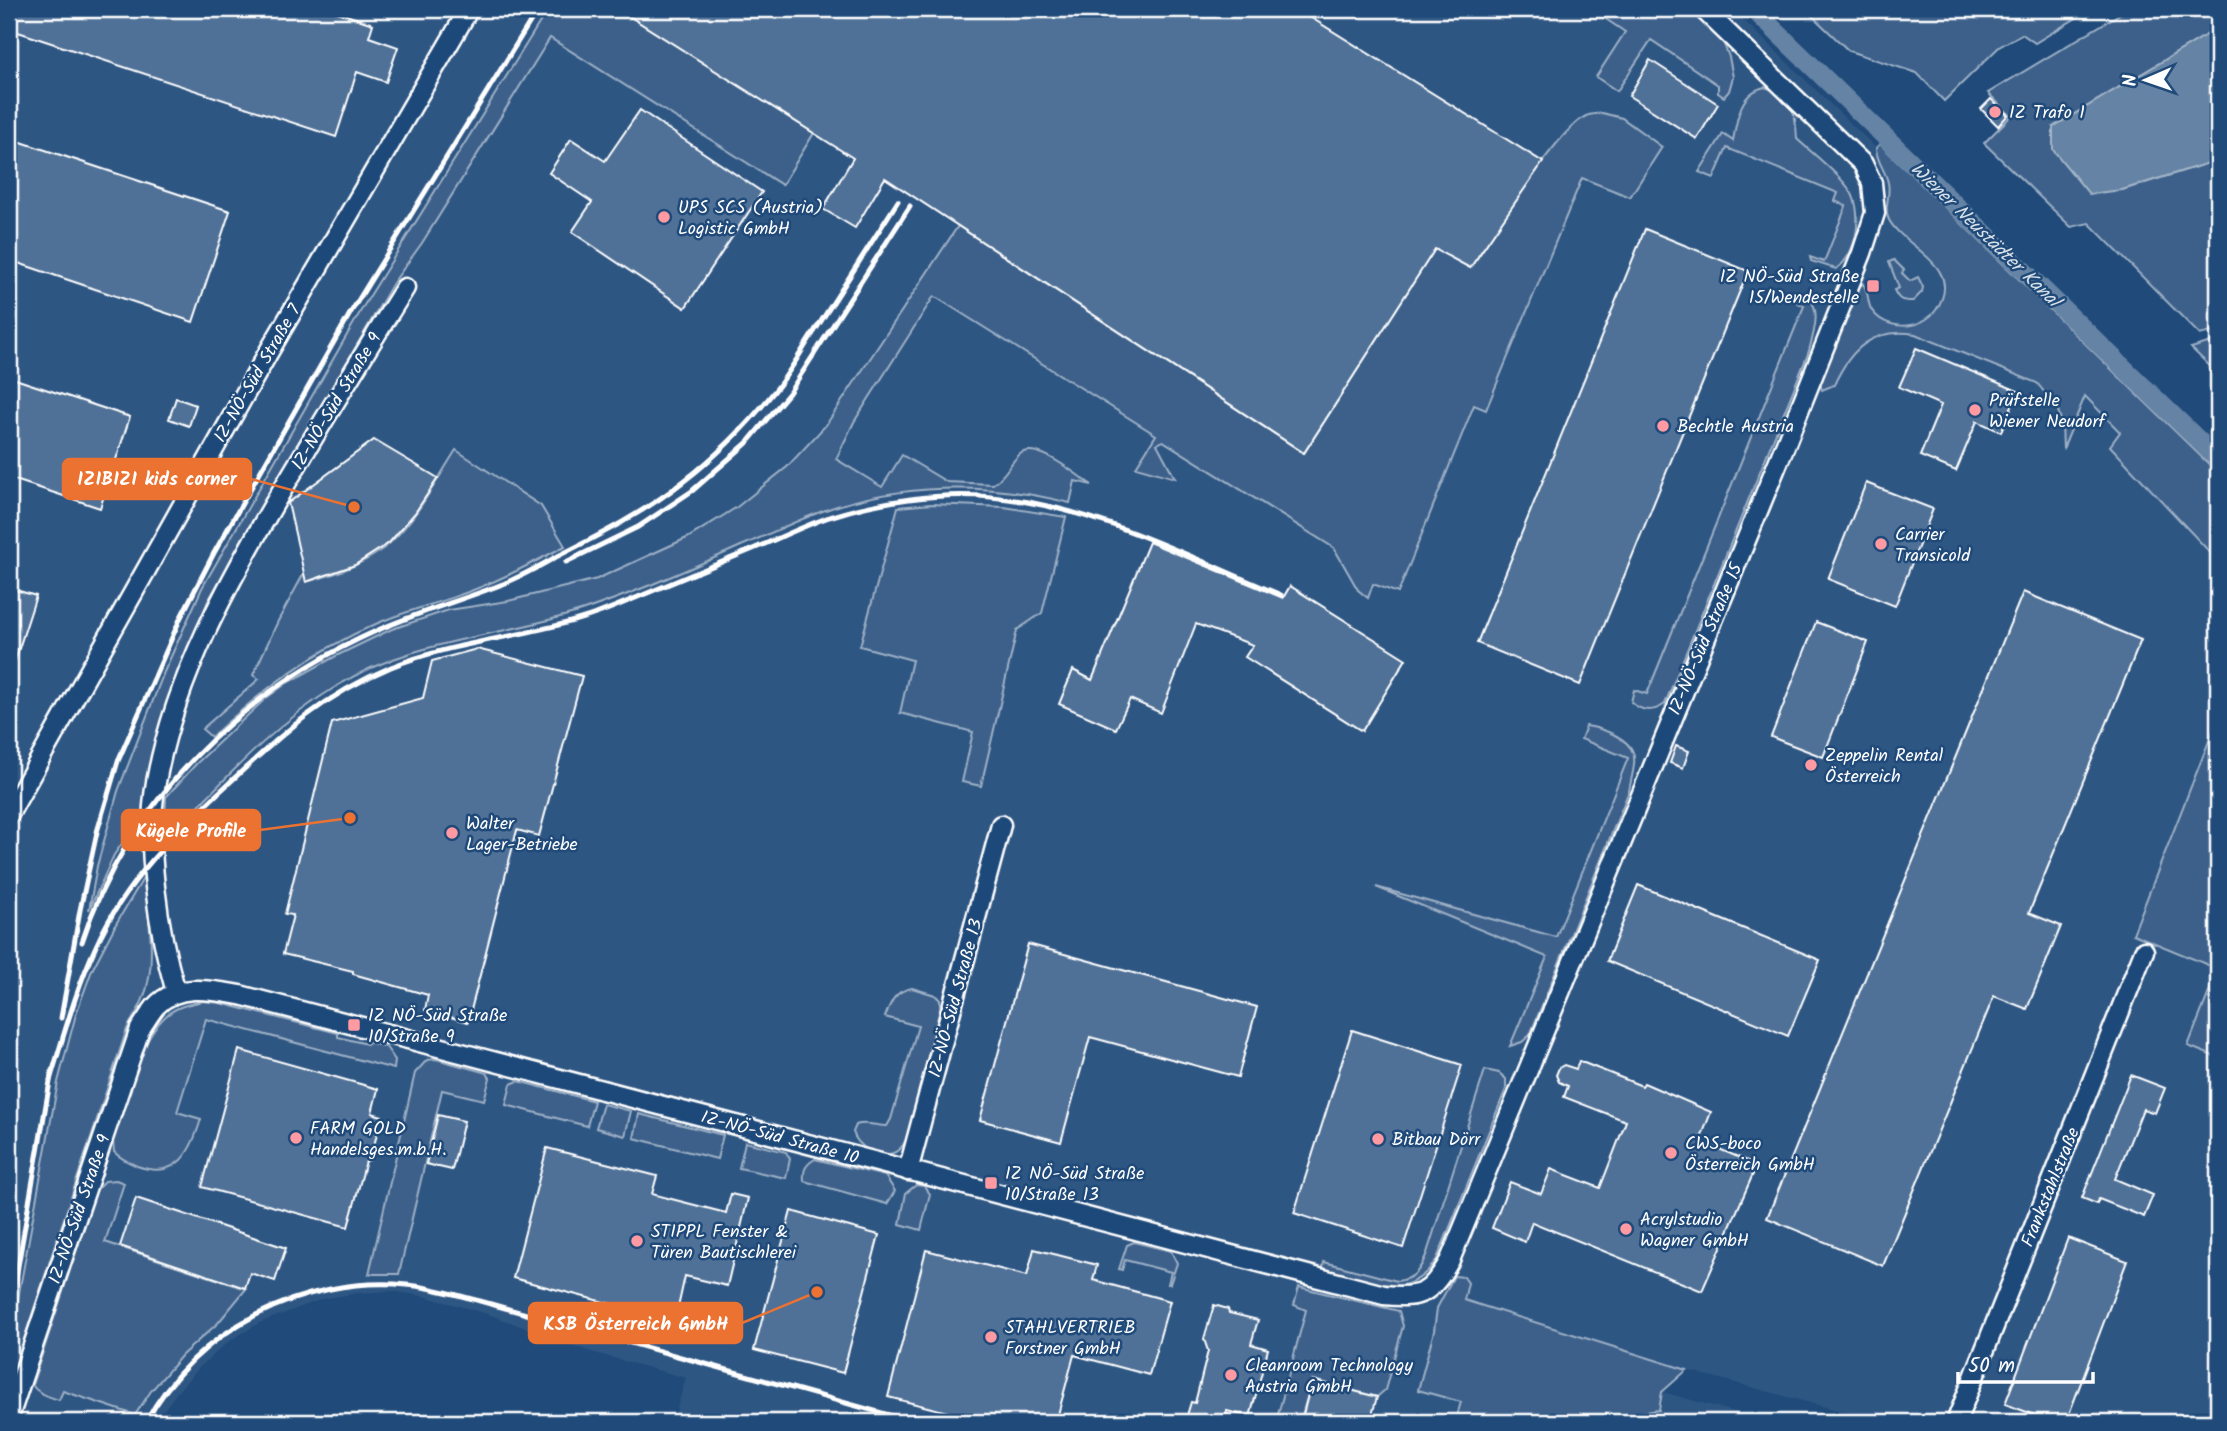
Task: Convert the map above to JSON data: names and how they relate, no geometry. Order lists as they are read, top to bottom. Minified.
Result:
{"streets":{"street":["IZ-NÖ-Süd Straße 7","IZ-NÖ-Süd Straße 9","IZ-NÖ-Süd Straße 15","IZ-NÖ-Süd Straße 13","IZ-NÖ-Süd Straße 10","Frankstahlstraße"]},"crossings":[["IZ-NÖ-Süd Straße 9","IZ-NÖ-Süd Straße 10"],["IZ-NÖ-Süd Straße 15","IZ-NÖ-Süd Straße 10"],["IZ-NÖ-Süd Straße 13","IZ-NÖ-Süd Straße 10"]],"water":["Wiener Neustädter Kanal"],"places":{"other":["IZ Trafo 1","UPS SCS (Austria) Logistic GmbH","Prüfstelle Wiener Neudorf","Bechtle Austria","IZIBIZI kids corner","Carrier Transicold","Zeppelin Rental Österreich","Kügele Profile","Walter Lager-Betriebe","FARM GOLD Handelsges.m.b.H.","Bitbau Dörr","CWS-boco Österreich GmbH","Acrylstudio Wagner GmbH","STIPPL Fenster & Türen Bautischlerei","KSB Österreich GmbH","STAHLVERTRIEB Forstner GmbH","Cleanroom Technology Austria GmbH"],"transit":["IZ NÖ-Süd Straße 15/Wendestelle","IZ NÖ-Süd Straße 10/Straße 9","IZ NÖ-Süd Straße 10/Straße 13"]},"scale_bar":"50 m","north":"left"}
